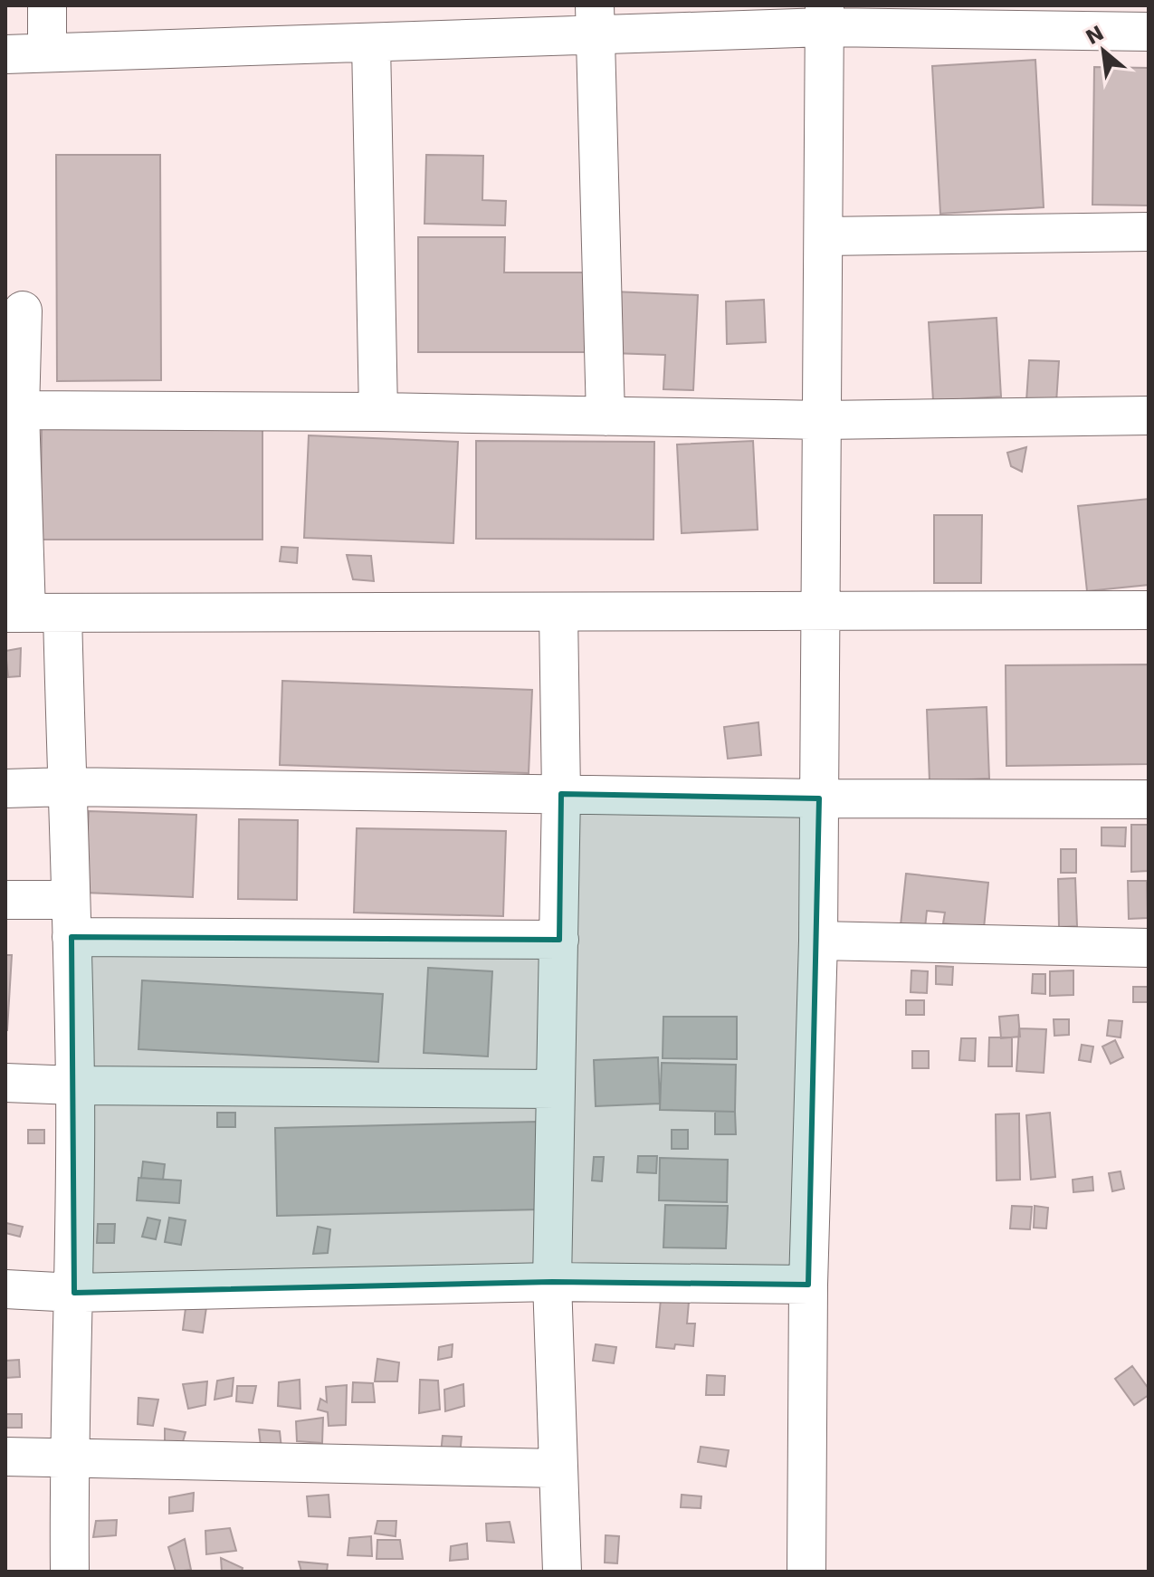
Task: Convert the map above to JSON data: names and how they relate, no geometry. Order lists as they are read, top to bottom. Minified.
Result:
{"north":"top left"}
